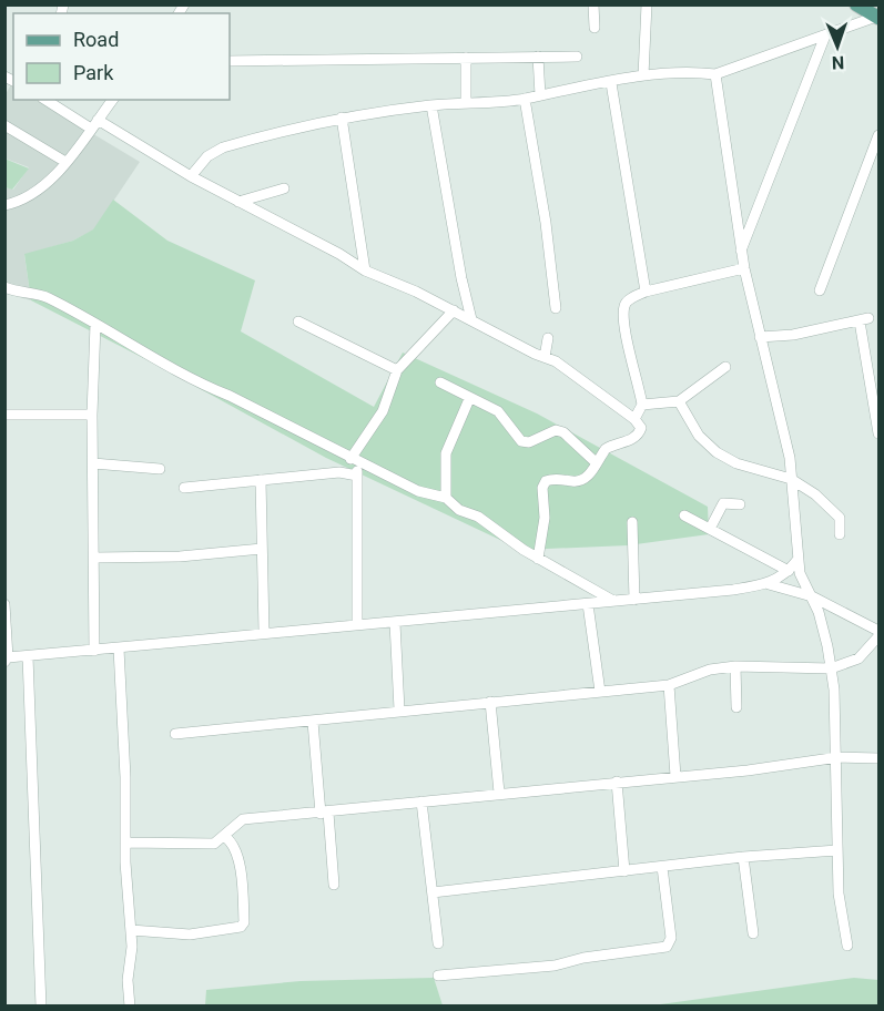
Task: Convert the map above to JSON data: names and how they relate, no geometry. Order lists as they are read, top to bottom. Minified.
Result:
{"legend":["Road","Park"],"north":"bottom"}
